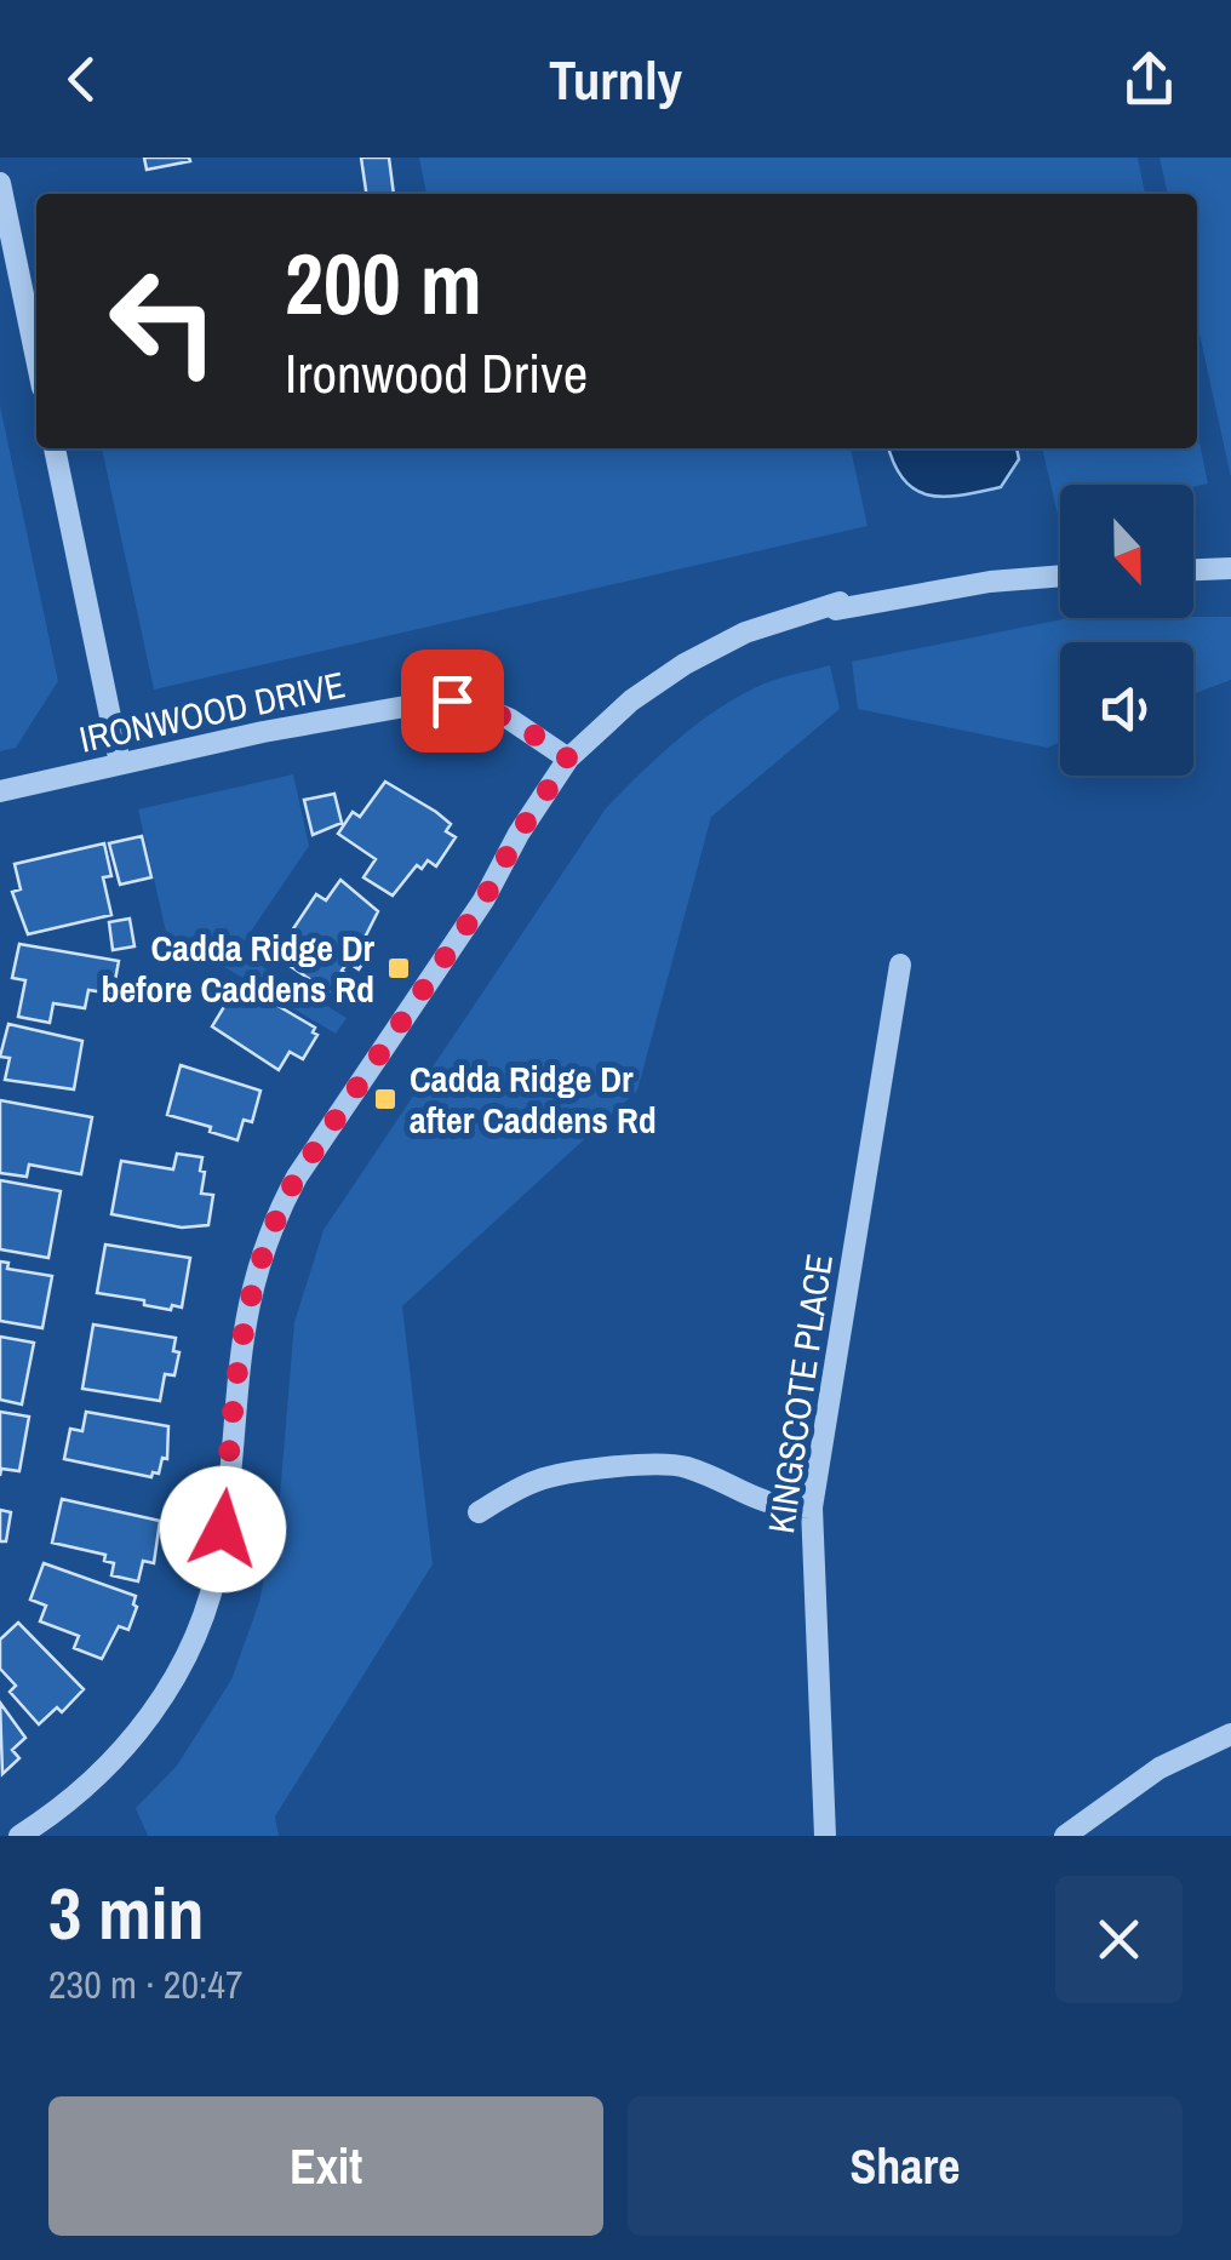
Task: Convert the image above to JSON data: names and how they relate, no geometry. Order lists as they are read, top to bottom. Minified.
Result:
{"streets":{"street":["IRONWOOD DRIVE","KINGSCOTE PLACE"]},"places":{"transit":["Cadda Ridge Dr before Caddens Rd","Cadda Ridge Dr after Caddens Rd"]},"north":"bottom","page":{"header":"Turnly","turn":["200 m","Ironwood Drive"],"heading":["3 min","230 m · 20:47"],"buttons":["Exit","Share"]}}
